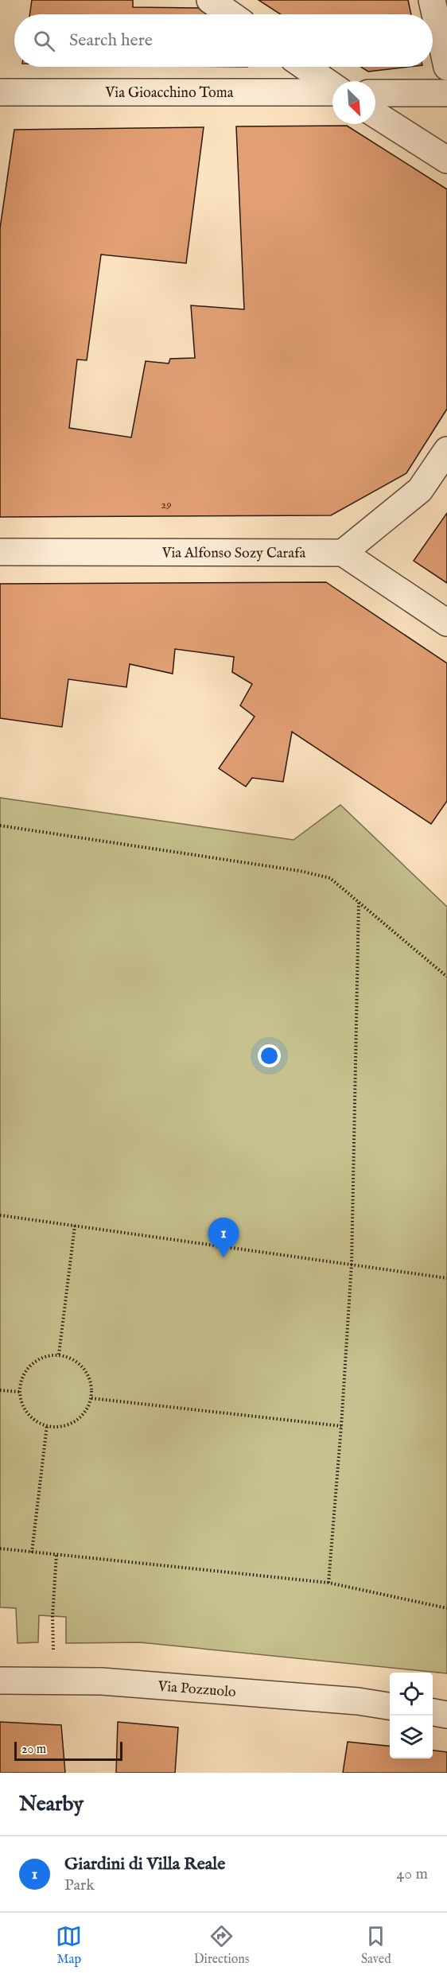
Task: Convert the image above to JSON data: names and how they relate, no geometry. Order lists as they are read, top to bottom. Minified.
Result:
{"streets":{"street":["Via Gioacchino Toma","Via Alfonso Sozy Carafa","Via Pozzuolo"]},"house_numbers":["29"],"scale_bar":"20 m","north":"bottom right","page":{"search":"Search here","pins":"1","scale":"20 m","heading":"Nearby","list":[{"mark":"1","name":"Giardini di Villa Reale","note":"Park","value":"40 m"}],"nav":["Map","Directions","Saved"]}}
